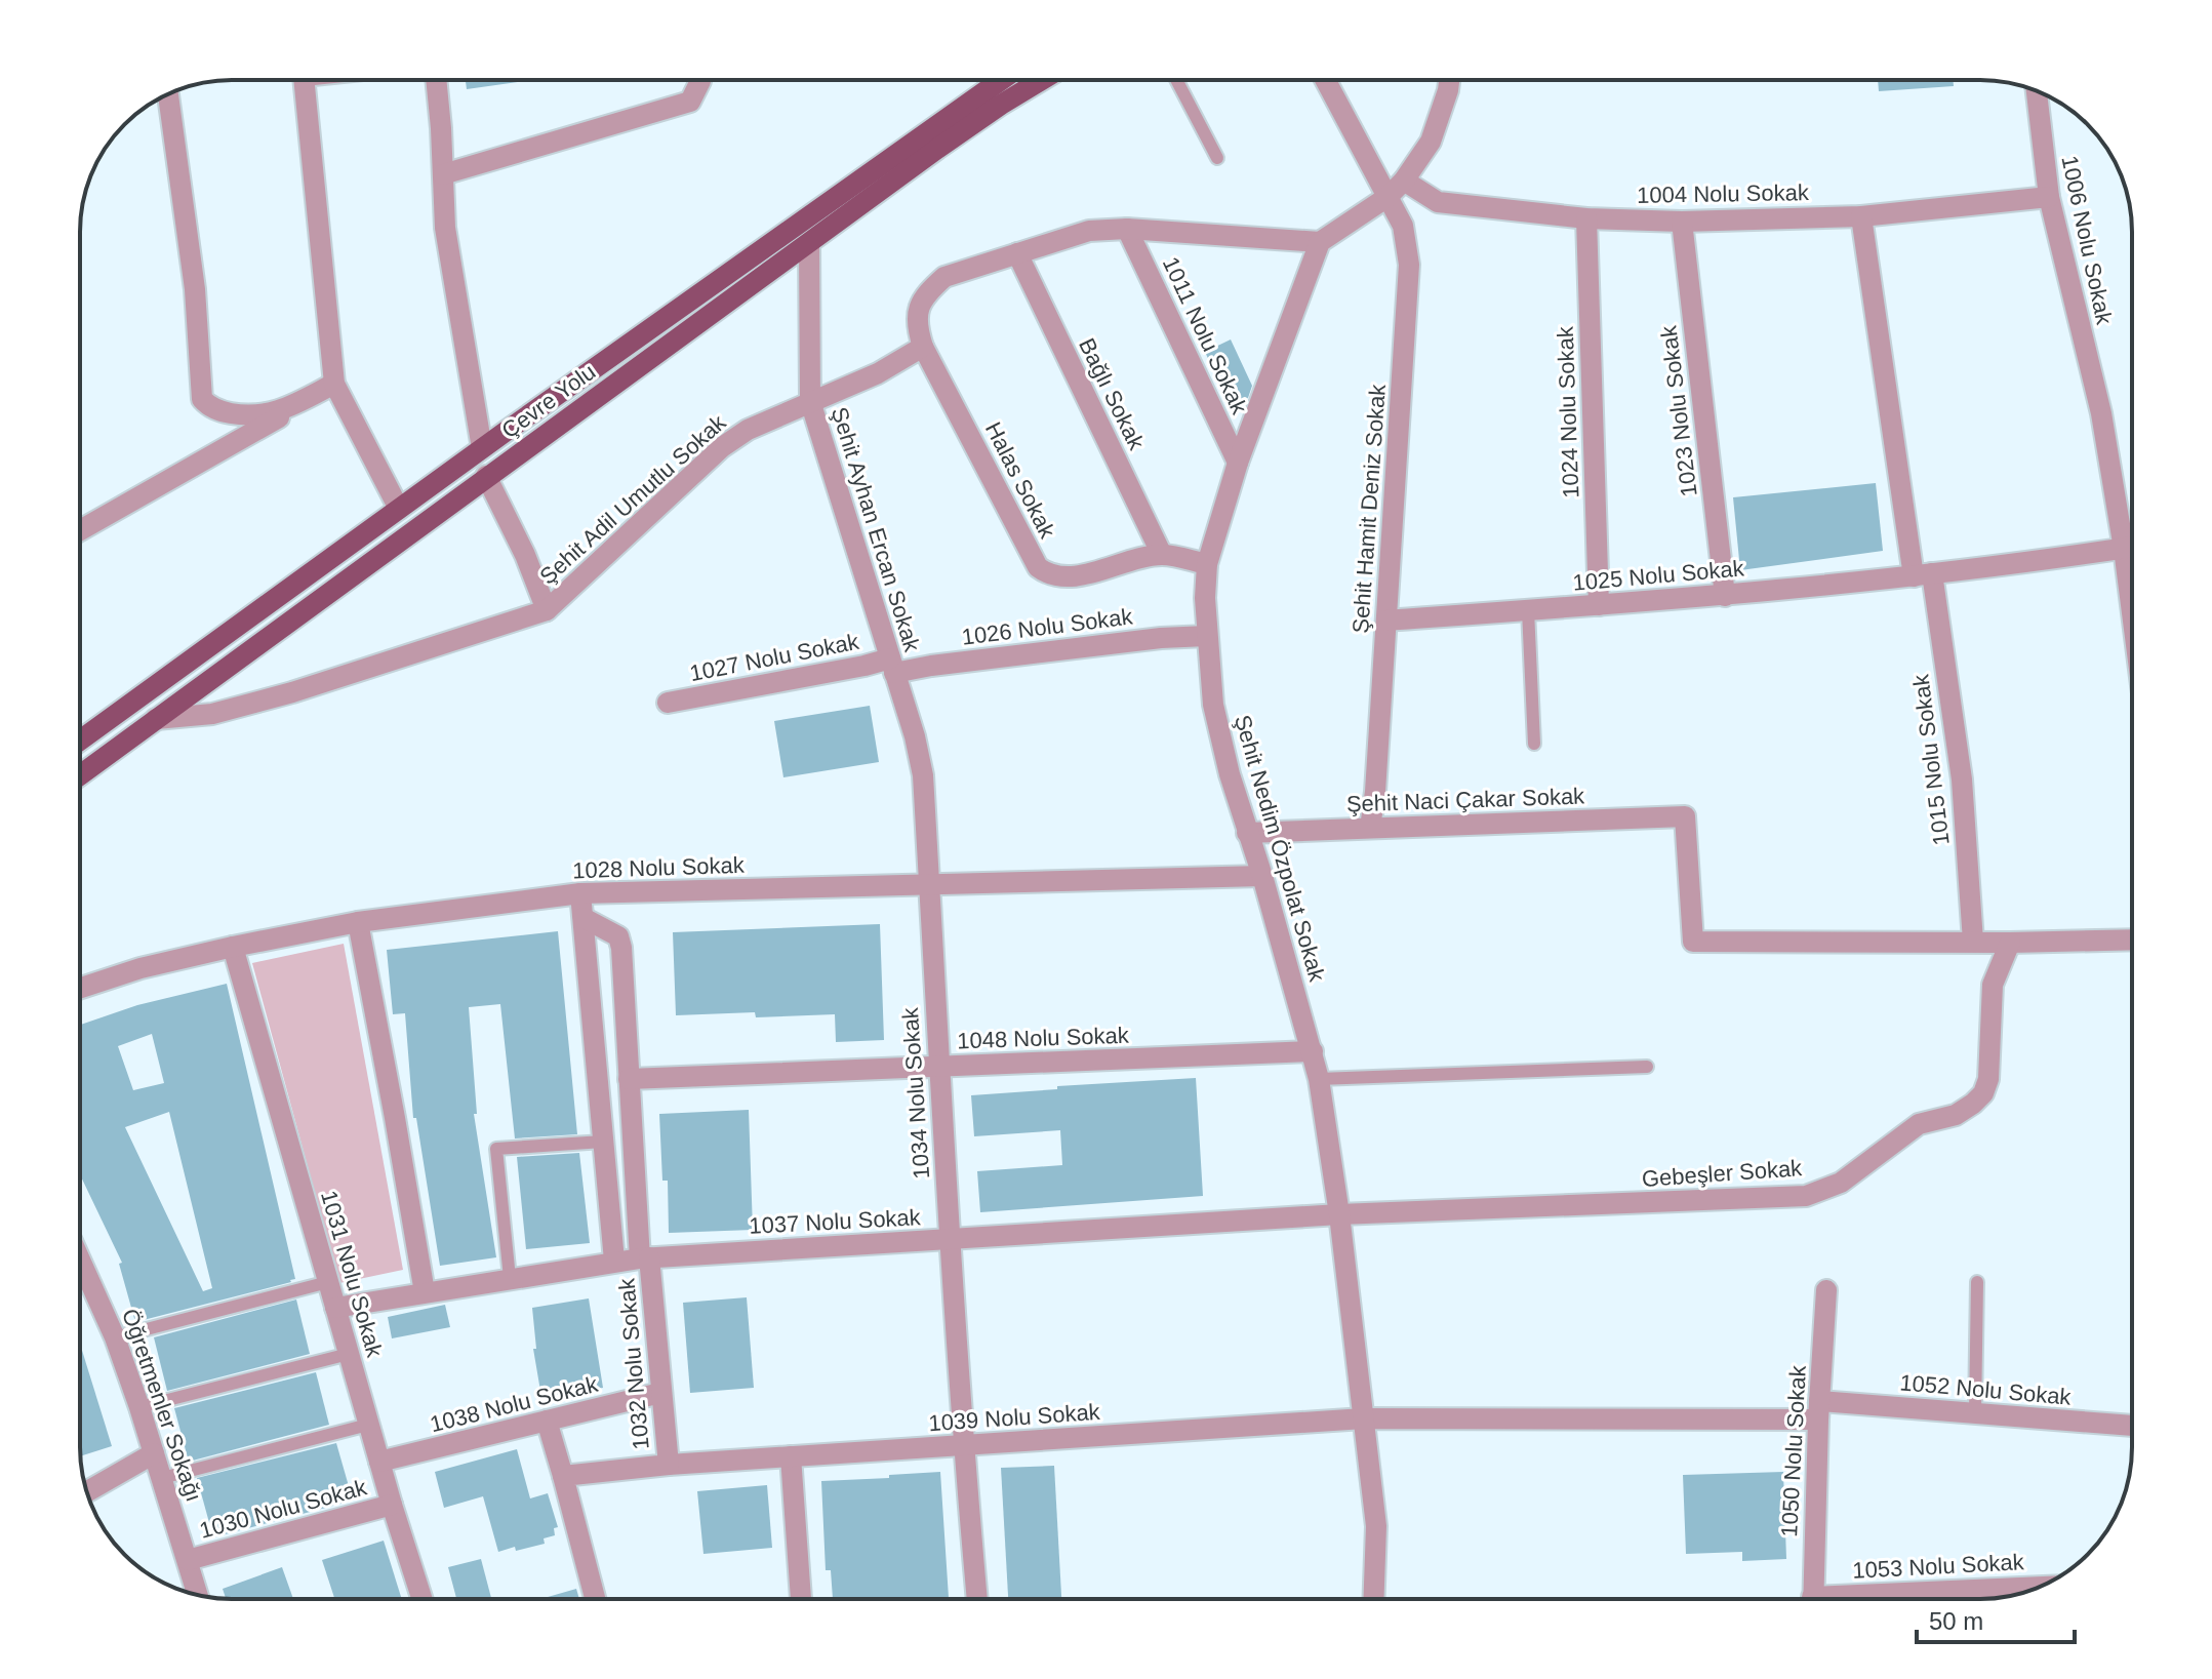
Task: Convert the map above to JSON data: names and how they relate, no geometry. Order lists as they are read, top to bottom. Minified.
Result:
{"streets":{"main road":["Çevre Yolu"],"street":["1004 Nolu Sokak","1006 Nolu Sokak","1011 Nolu Sokak","Bağlı Sokak","1023 Nolu Sokak","1024 Nolu Sokak","Halas Sokak","Şehit Adil Umutlu Sokak","Şehit Hamit Deniz Sokak","Şehit Ayhan Ercan Sokak","1025 Nolu Sokak","1026 Nolu Sokak","1027 Nolu Sokak","1015 Nolu Sokak","Şehit Naci Çakar Sokak","Şehit Nedim Özpolat Sokak","1028 Nolu Sokak","1048 Nolu Sokak","1034 Nolu Sokak","Gebeşler Sokak","1037 Nolu Sokak","1031 Nolu Sokak","1032 Nolu Sokak","1052 Nolu Sokak","1038 Nolu Sokak","Öğretmenler Sokağı","1039 Nolu Sokak","1050 Nolu Sokak","1030 Nolu Sokak","1053 Nolu Sokak"]},"crossings":[["1004 Nolu Sokak","1006 Nolu Sokak"],["1004 Nolu Sokak","1023 Nolu Sokak"],["1004 Nolu Sokak","1024 Nolu Sokak"],["1004 Nolu Sokak","1015 Nolu Sokak"],["1006 Nolu Sokak","1025 Nolu Sokak"],["1011 Nolu Sokak","Şehit Nedim Özpolat Sokak"],["Bağlı Sokak","Halas Sokak"],["Çevre Yolu","Şehit Adil Umutlu Sokak"],["Çevre Yolu","Şehit Ayhan Ercan Sokak"],["1023 Nolu Sokak","1025 Nolu Sokak"],["1024 Nolu Sokak","1025 Nolu Sokak"],["Halas Sokak","Şehit Adil Umutlu Sokak"],["Halas Sokak","Şehit Nedim Özpolat Sokak"],["Şehit Adil Umutlu Sokak","Şehit Ayhan Ercan Sokak"],["Şehit Hamit Deniz Sokak","1025 Nolu Sokak"],["Şehit Hamit Deniz Sokak","Şehit Naci Çakar Sokak"],["Şehit Ayhan Ercan Sokak","1026 Nolu Sokak"],["Şehit Ayhan Ercan Sokak","1027 Nolu Sokak"],["Şehit Ayhan Ercan Sokak","1034 Nolu Sokak"],["1025 Nolu Sokak","1015 Nolu Sokak"],["1026 Nolu Sokak","1027 Nolu Sokak"],["1026 Nolu Sokak","Şehit Nedim Özpolat Sokak"],["1026 Nolu Sokak","1034 Nolu Sokak"],["1027 Nolu Sokak","1034 Nolu Sokak"],["1015 Nolu Sokak","Şehit Naci Çakar Sokak"],["Şehit Naci Çakar Sokak","Şehit Nedim Özpolat Sokak"],["Şehit Nedim Özpolat Sokak","1028 Nolu Sokak"],["Şehit Nedim Özpolat Sokak","1048 Nolu Sokak"],["Şehit Nedim Özpolat Sokak","Gebeşler Sokak"],["Şehit Nedim Özpolat Sokak","1037 Nolu Sokak"],["Şehit Nedim Özpolat Sokak","1052 Nolu Sokak"],["Şehit Nedim Özpolat Sokak","1039 Nolu Sokak"],["1028 Nolu Sokak","1034 Nolu Sokak"],["1028 Nolu Sokak","1031 Nolu Sokak"],["1048 Nolu Sokak","1034 Nolu Sokak"],["1048 Nolu Sokak","1032 Nolu Sokak"],["1034 Nolu Sokak","1037 Nolu Sokak"],["1034 Nolu Sokak","1039 Nolu Sokak"],["Gebeşler Sokak","1037 Nolu Sokak"],["1037 Nolu Sokak","1031 Nolu Sokak"],["1037 Nolu Sokak","1032 Nolu Sokak"],["1031 Nolu Sokak","1038 Nolu Sokak"],["1031 Nolu Sokak","1030 Nolu Sokak"],["1032 Nolu Sokak","1038 Nolu Sokak"],["1032 Nolu Sokak","1039 Nolu Sokak"],["1052 Nolu Sokak","1039 Nolu Sokak"],["1052 Nolu Sokak","1050 Nolu Sokak"],["Öğretmenler Sokağı","1030 Nolu Sokak"]],"scale_bar":"50 m"}
